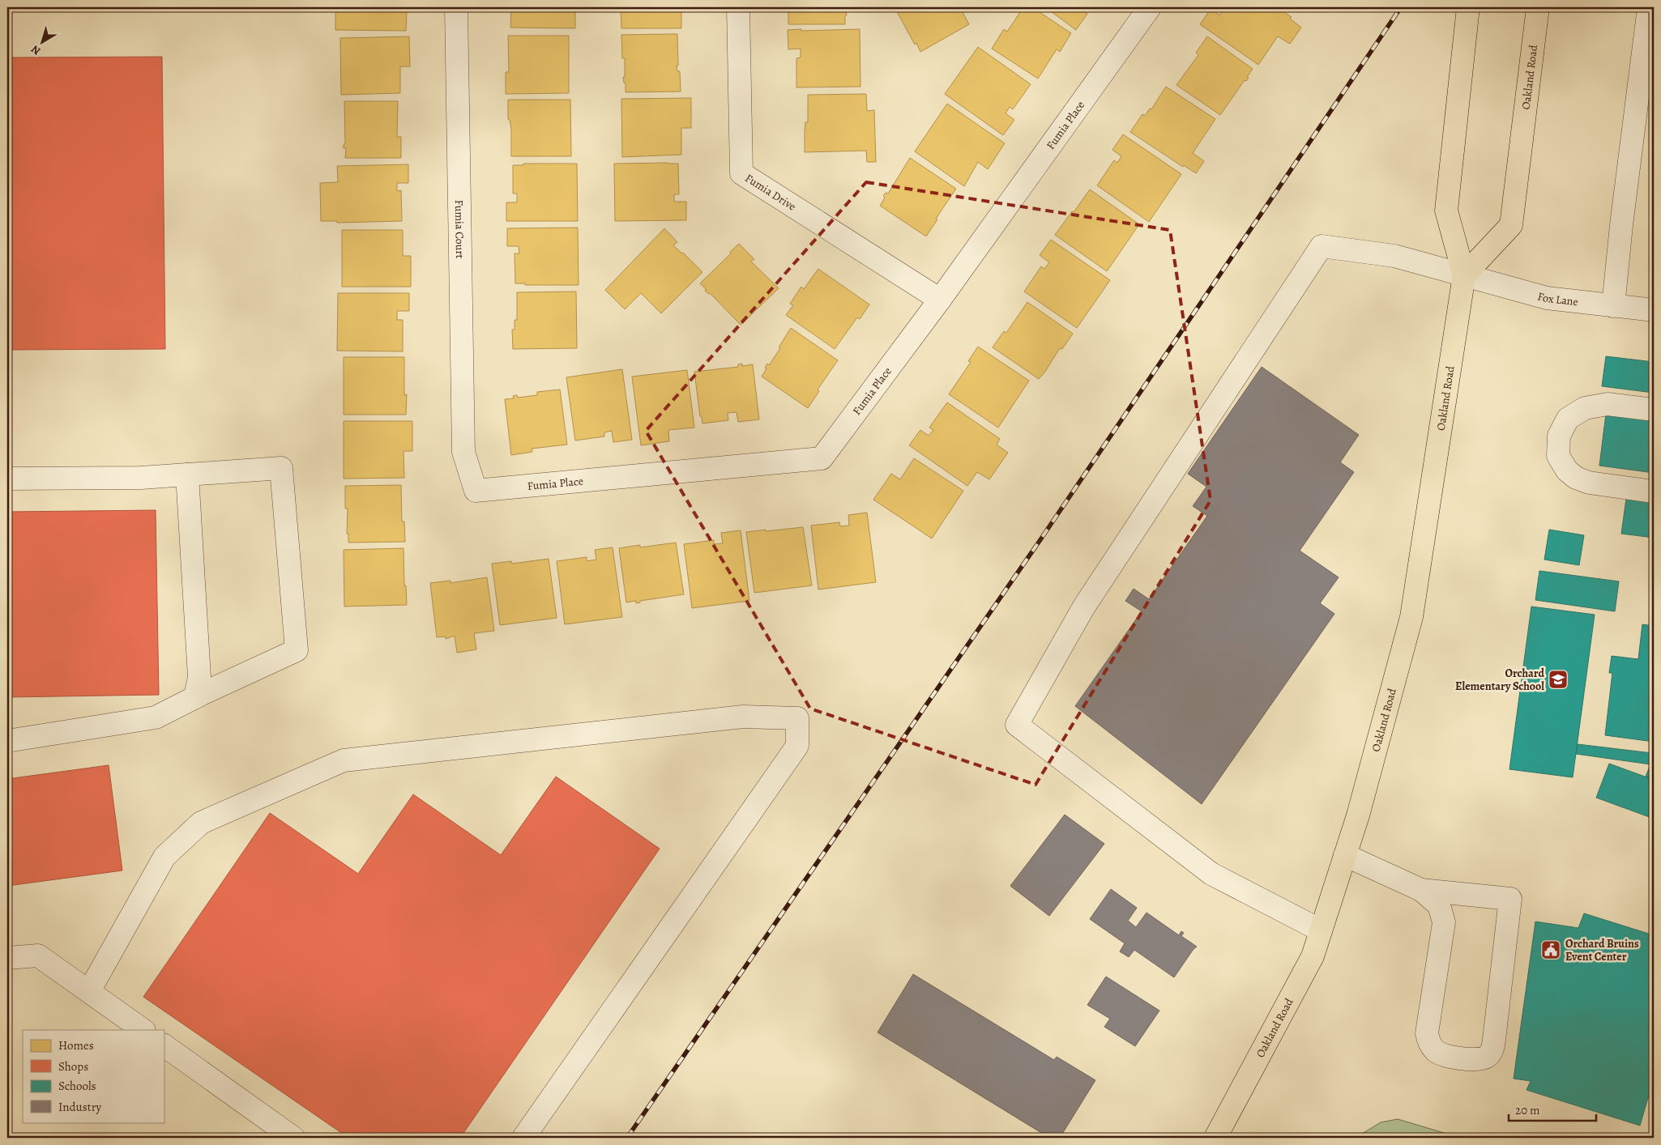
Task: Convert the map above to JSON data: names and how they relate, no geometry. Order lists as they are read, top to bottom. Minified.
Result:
{"streets":{"main road":["Oakland Road"],"street":["Fumia Place","Fumia Drive","Fumia Court","Fox Lane"]},"crossings":[["Oakland Road","Fox Lane"],["Fumia Place","Fumia Drive"],["Fumia Place","Fumia Court"]],"places":{"school or university":["Orchard Elementary School"],"public building":["Orchard Bruins Event Center"]},"legend":["Homes","Shops","Schools","Industry"],"scale_bar":"20 m","north":"bottom left"}
